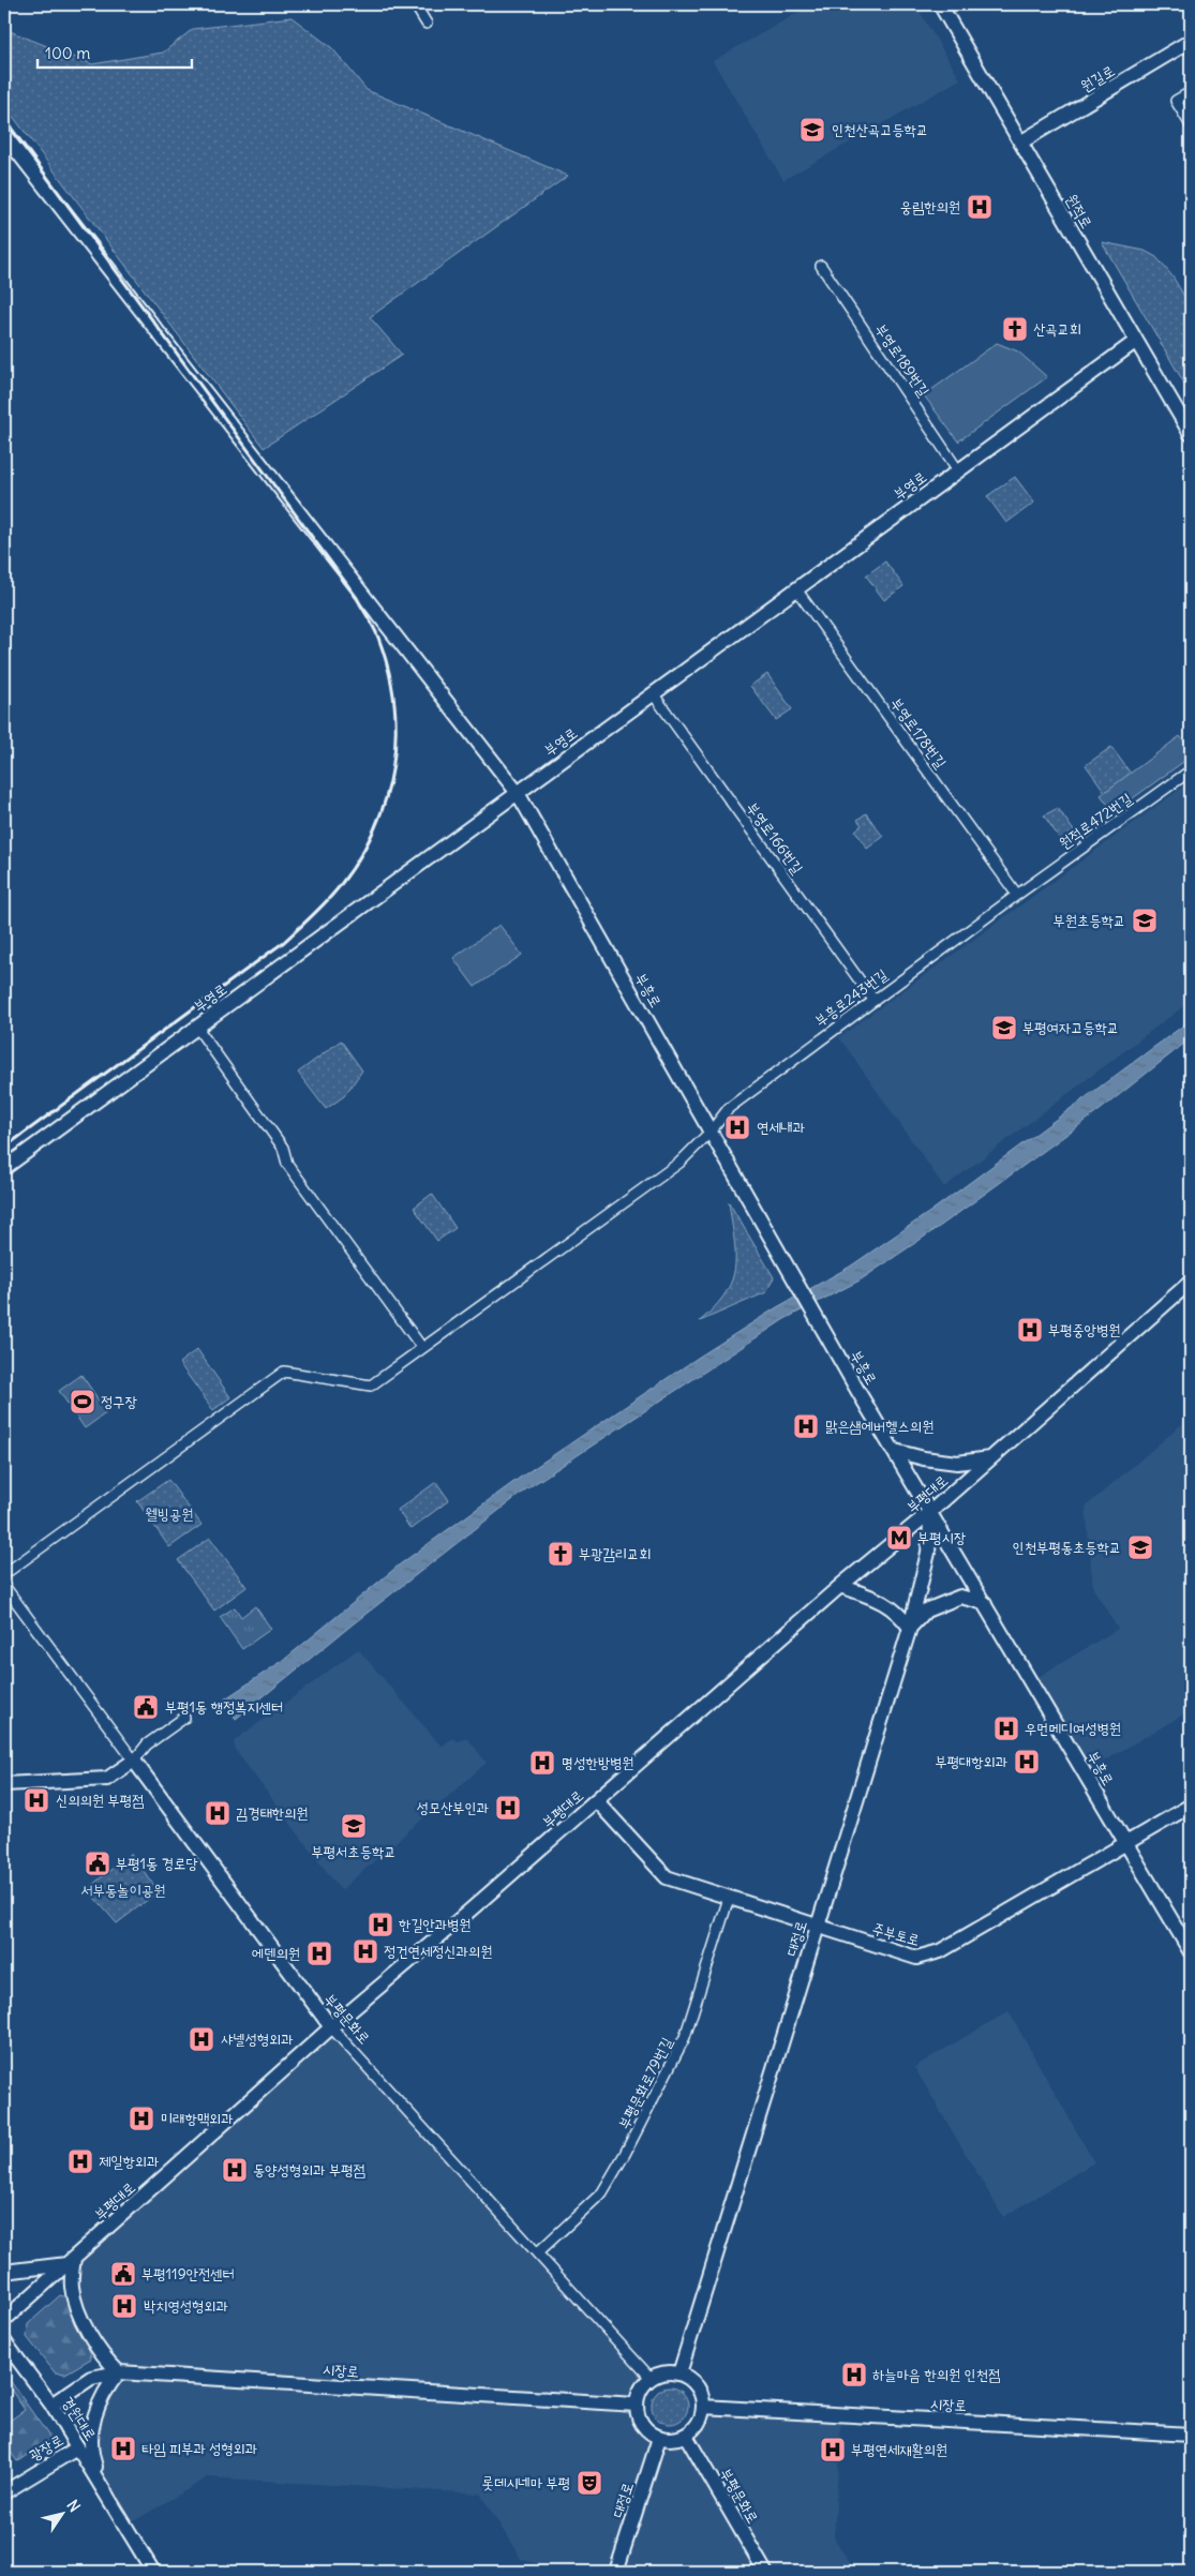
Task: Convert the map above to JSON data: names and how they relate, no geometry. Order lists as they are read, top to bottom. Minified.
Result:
{"streets":{"street":["원길로","원적로","부영로189번길","부영로","부영로178번길","원적로472번길","부영로166번길","부흥로","부흥로243번길","부평대로","주부토로","대정로","부평문화로","부평문화로79번길","시장로","경원대로","광장로"]},"crossings":[["원길로","원적로"],["원적로","부영로"],["부영로189번길","부영로"],["부영로","부영로178번길"],["부영로","부영로166번길"],["부영로","부흥로"],["부영로178번길","원적로472번길"],["부영로178번길","부흥로243번길"],["원적로472번길","부흥로243번길"],["부영로166번길","부흥로243번길"],["부흥로","부흥로243번길"],["부흥로","부평대로"],["부흥로","주부토로"],["부흥로","대정로"],["부평대로","주부토로"],["부평대로","대정로"],["부평대로","부평문화로"],["주부토로","대정로"],["주부토로","부평문화로79번길"],["대정로","부평문화로"],["대정로","시장로"],["부평문화로","부평문화로79번길"],["부평문화로","시장로"],["시장로","경원대로"],["경원대로","광장로"]],"parks":["웰빙공원","서부동놀이공원"],"places":{"school or university":["인천산곡고등학교","부원초등학교","부평여자고등학교","인천부평동초등학교","부평서초등학교"],"hospital":["웅림한의원","연세내과","부평중앙병원","맑은샘에버헬스의원","우먼메디여성병원","부평대항외과","명성한방병원","신의의원 부평점","성모산부인과","김경태한의원","한길안과병원","정건연세정신과의원","에덴의원","샤넬성형외과","미래항맥외과","제일항외과","동양성형외과 부평점","박치영성형외과","하늘마음 한의원 인천점","타임 피부과 성형외과","부평연세재활의원"],"church":["산곡교회","부광감리교회"],"sports":["정구장"],"metro station":["부평시장"],"public building":["부평1동 행정복지센터","부평1동 경로당","부평119안전센터"],"theatre":["롯데시네마 부평"]},"scale_bar":"100 m","north":"top right"}
